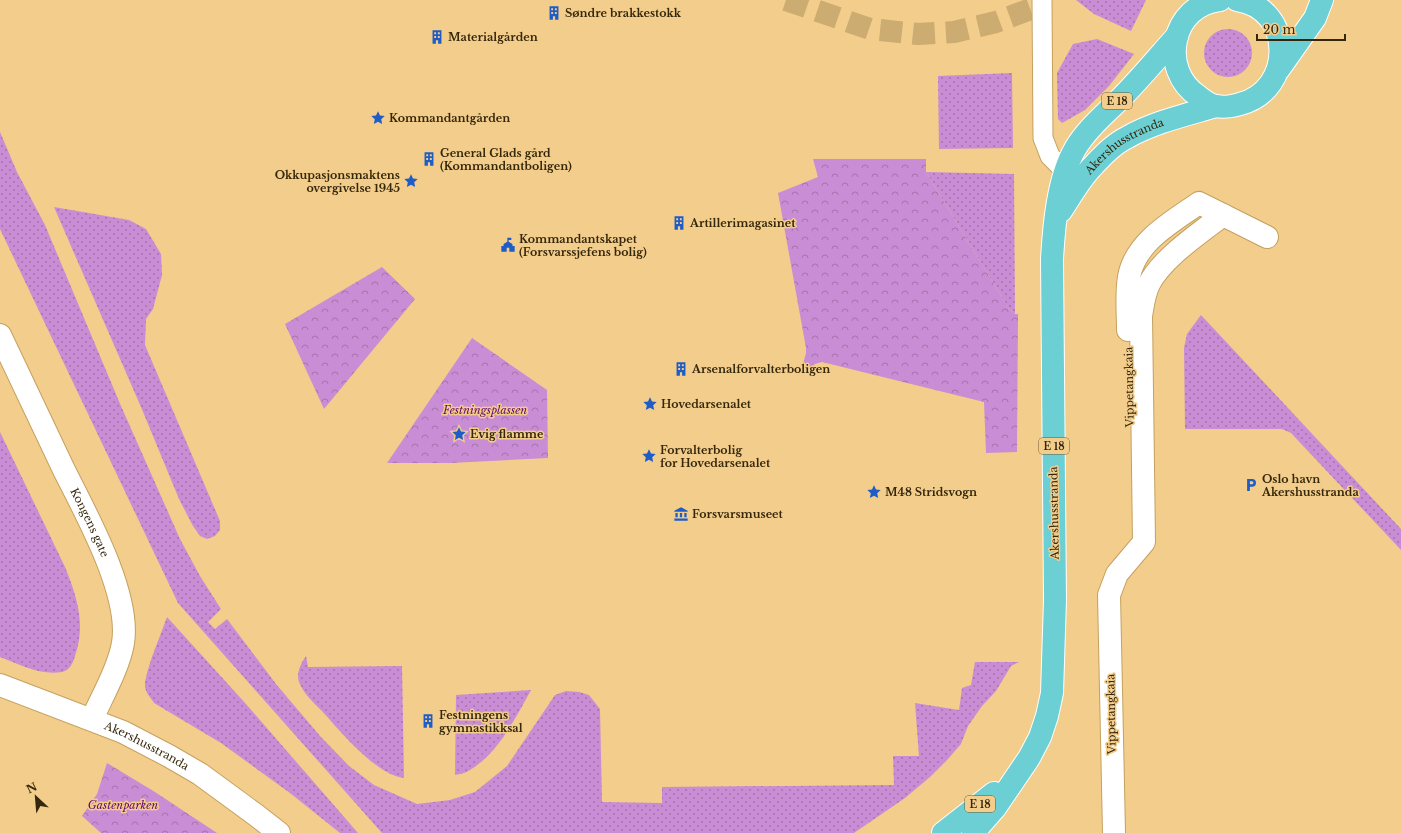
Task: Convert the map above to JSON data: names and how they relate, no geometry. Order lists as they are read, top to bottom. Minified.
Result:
{"streets":{"highway":["E 18","Akershusstranda"],"street":["Vippetangkaia","Kongens gate"]},"crossings":[["E 18","Akershusstranda"],["Akershusstranda","Kongens gate"]],"parks":["Festningsplassen","Gastenparken"],"places":{"building":["Søndre brakkestokk","Materialgården","General Glads gård (Kommandantboligen)","Artillerimagasinet","Arsenalforvalterboligen","Festningens gymnastikksal"],"place":["Kommandantgården","Okkupasjonsmaktens overgivelse 1945","Hovedarsenalet","Evig flamme","Forvalterbolig for Hovedarsenalet","M48 Stridsvogn"],"public building":["Kommandantskapet (Forsvarssjefens bolig)"],"parking":["Oslo havn Akershusstranda"],"museum":["Forsvarsmuseet"]},"scale_bar":"20 m","north":"top left"}
